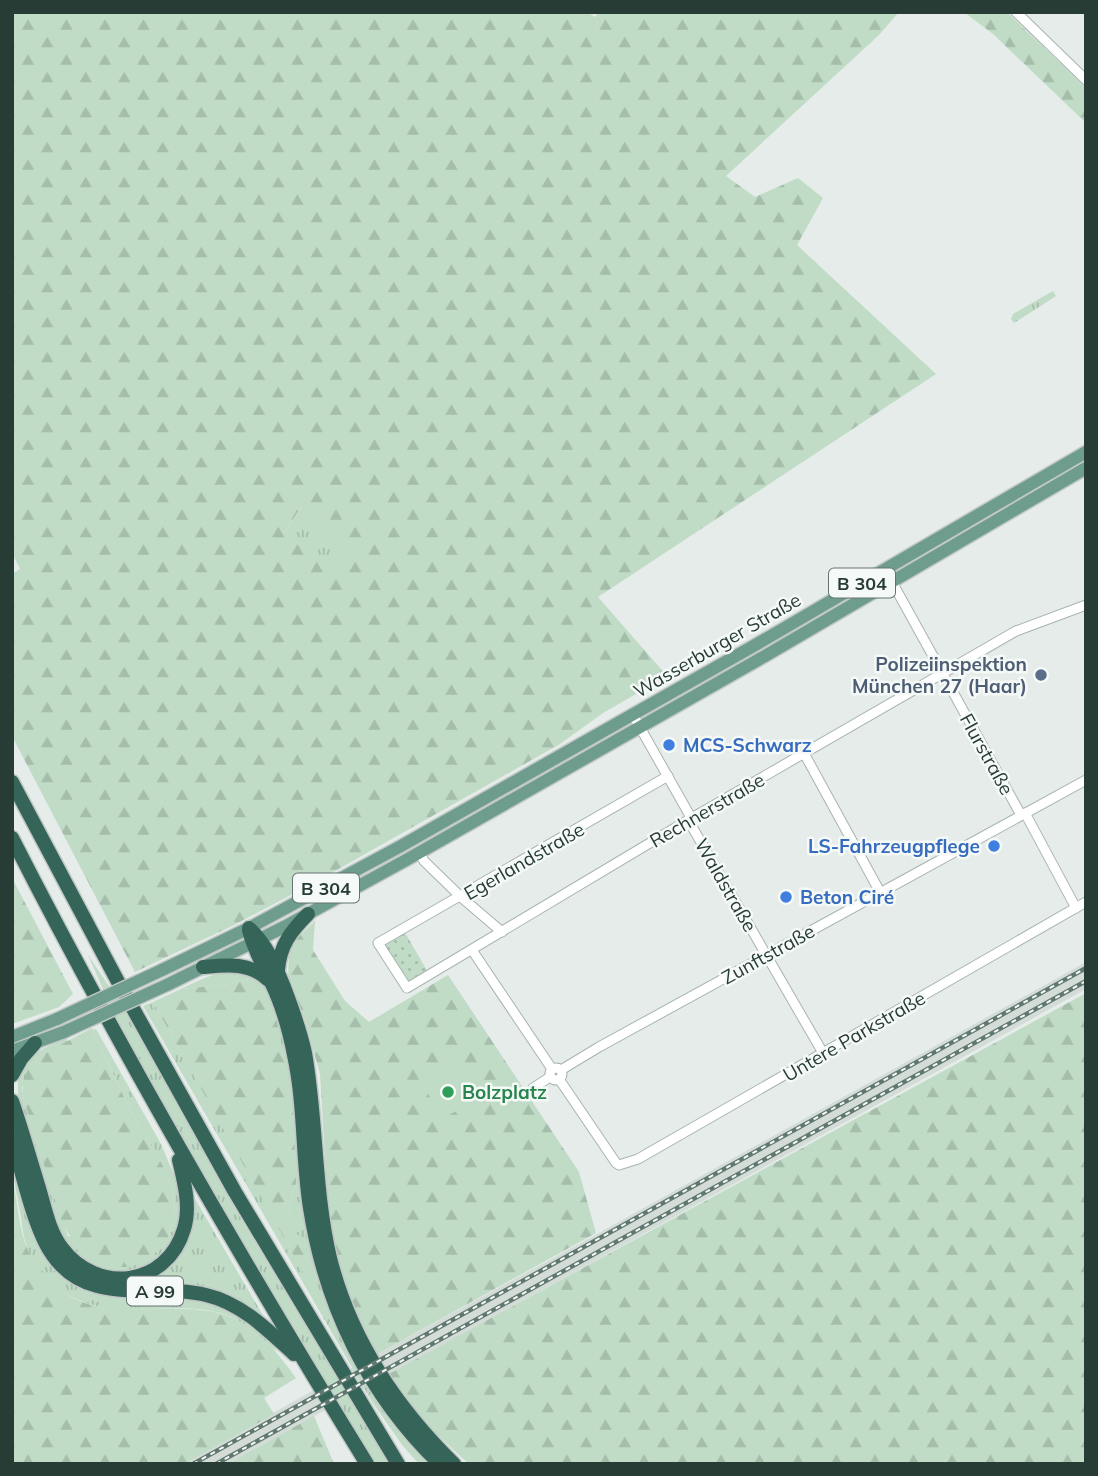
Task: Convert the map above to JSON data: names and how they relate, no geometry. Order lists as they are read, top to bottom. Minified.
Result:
{"streets":{"highway":["A 99"],"main road":["B 304","Wasserburger Straße"],"street":["Flurstraße","Rechnerstraße","Egerlandstraße","Waldstraße","Zunftstraße","Untere Parkstraße"]},"crossings":[["B 304","Wasserburger Straße"],["Wasserburger Straße","Flurstraße"],["Wasserburger Straße","Waldstraße"],["Flurstraße","Rechnerstraße"],["Flurstraße","Zunftstraße"],["Flurstraße","Untere Parkstraße"],["Rechnerstraße","Egerlandstraße"],["Rechnerstraße","Waldstraße"],["Egerlandstraße","Waldstraße"],["Waldstraße","Zunftstraße"],["Waldstraße","Untere Parkstraße"],["Zunftstraße","Untere Parkstraße"]],"places":["Polizeiinspektion München 27 (Haar)","MCS-Schwarz","LS-Fahrzeugpflege","Beton Ciré","Bolzplatz"]}
